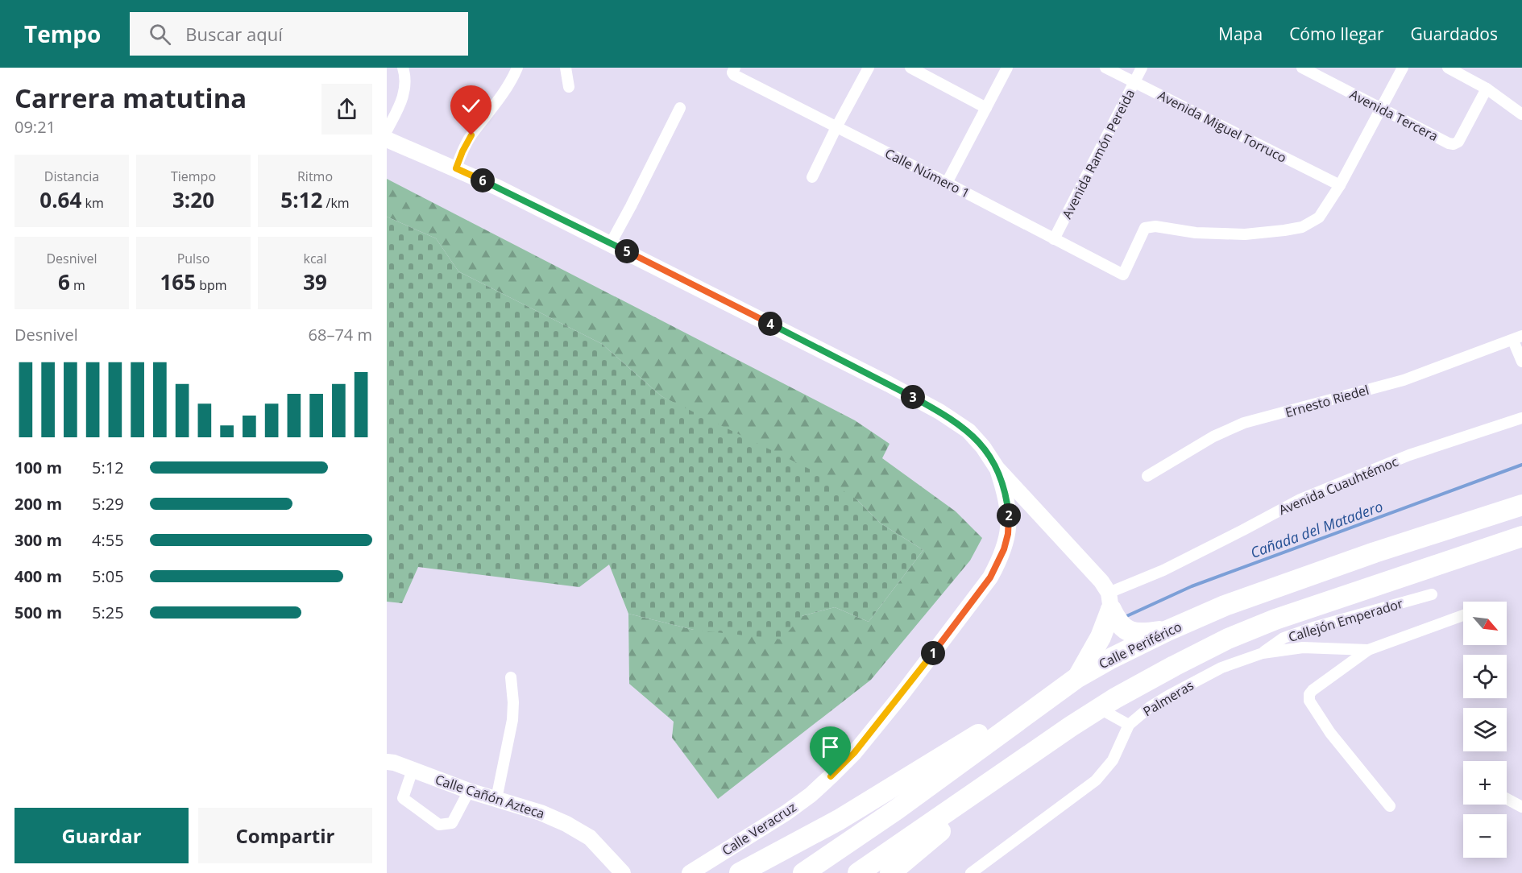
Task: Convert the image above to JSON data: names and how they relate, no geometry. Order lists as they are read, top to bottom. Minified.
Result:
{"streets":{"highway":["Calle Periférico"],"main road":["Calle Cañón Azteca","Calle Veracruz"],"street":["Avenida Tercera","Avenida Miguel Torruco","Avenida Ramón Pereida","Calle Número 1","Ernesto Riedel","Avenida Cuauhtémoc","Callejón Emperador","Palmeras"]},"crossings":[["Avenida Miguel Torruco","Avenida Ramón Pereida"],["Avenida Miguel Torruco","Calle Número 1"],["Avenida Ramón Pereida","Calle Número 1"],["Callejón Emperador","Palmeras"]],"water":["Cañada del Matadero"],"north":"bottom right","page":{"header":"Tempo","search":"Buscar aquí","nav":["Mapa","Cómo llegar","Guardados"],"heading":["Carrera matutina","09:21"],"stats":[["Distancia","0.64 km"],["Tiempo","3:20"],["Ritmo","5:12 /km"],["Desnivel","6 m"],["Pulso","165 bpm"],["kcal","39"]],"pins":["6","5","4","3","2","1"],"chart":["Desnivel","68–74 m"],"list":[{"name":"100 m","note":"5:12"},{"name":"200 m","note":"5:29"},{"name":"300 m","note":"4:55"},{"name":"400 m","note":"5:05"},{"name":"500 m","note":"5:25"}],"map_buttons":["+","−"],"buttons":["Guardar","Compartir"]}}
